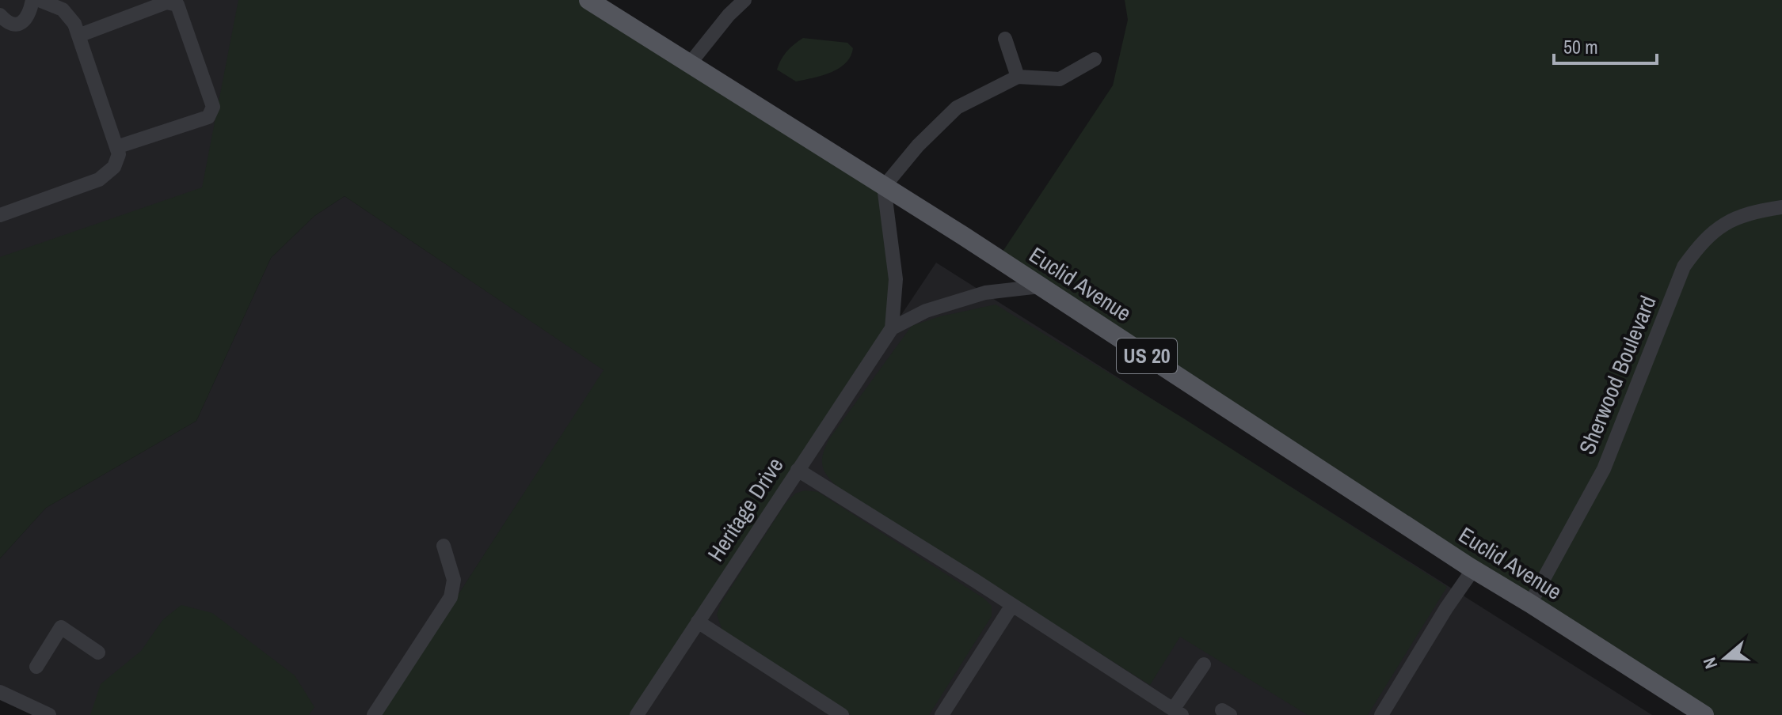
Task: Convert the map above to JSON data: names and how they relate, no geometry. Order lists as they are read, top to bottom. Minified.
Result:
{"streets":{"main road":["Euclid Avenue","US 20"],"street":["Sherwood Boulevard","Heritage Drive"]},"crossings":[["Euclid Avenue","Sherwood Boulevard"],["Euclid Avenue","Heritage Drive"]],"scale_bar":"50 m","north":"left"}
